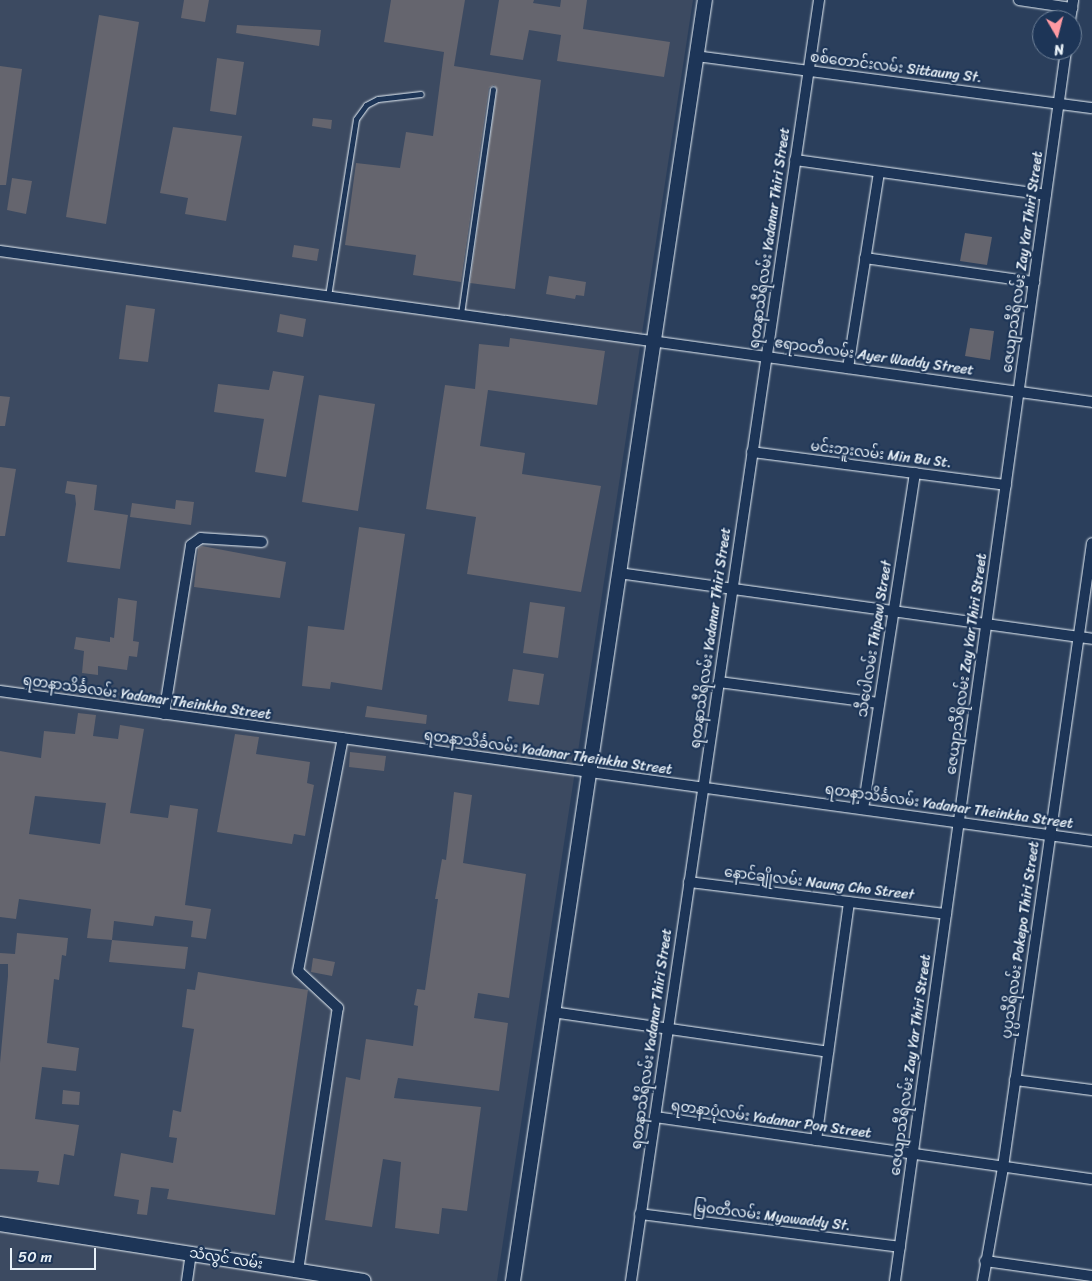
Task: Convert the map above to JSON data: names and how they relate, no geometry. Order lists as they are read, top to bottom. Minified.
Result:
{"streets":{"street":["စစ်တောင်းလမ်း Sittaung St.","ရတနာသီရိလမ်း Yadanar Thiri Street","ဇေယျာသီရိလမ်း Zay Yar Thiri Street","ဧရာဝတီလမ်း Ayer Waddy Street","မင်းဘူးလမ်း Min Bu St.","သီပေါလမ်း Thipaw Street","ရတနာသိင်္ခလမ်း Yadanar Theinkha Street","နောင်ချိုလမ်း Naung Cho Street","ပုပ္ပသီရိလမ်း Pokepo Thiri Street","ရတနာပုံလမ်း Yadanar Pon Street","မြဝတီလမ်း Myawaddy St.","သံလွင် လမ်း"]},"crossings":[["စစ်တောင်းလမ်း Sittaung St.","ရတနာသီရိလမ်း Yadanar Thiri Street"],["စစ်တောင်းလမ်း Sittaung St.","ဇေယျာသီရိလမ်း Zay Yar Thiri Street"],["ရတနာသီရိလမ်း Yadanar Thiri Street","ဧရာဝတီလမ်း Ayer Waddy Street"],["ရတနာသီရိလမ်း Yadanar Thiri Street","မင်းဘူးလမ်း Min Bu St."],["ရတနာသီရိလမ်း Yadanar Thiri Street","ရတနာသိင်္ခလမ်း Yadanar Theinkha Street"],["ရတနာသီရိလမ်း Yadanar Thiri Street","နောင်ချိုလမ်း Naung Cho Street"],["ရတနာသီရိလမ်း Yadanar Thiri Street","ရတနာပုံလမ်း Yadanar Pon Street"],["ရတနာသီရိလမ်း Yadanar Thiri Street","မြဝတီလမ်း Myawaddy St."],["ဇေယျာသီရိလမ်း Zay Yar Thiri Street","ဧရာဝတီလမ်း Ayer Waddy Street"],["ဇေယျာသီရိလမ်း Zay Yar Thiri Street","မင်းဘူးလမ်း Min Bu St."],["ဇေယျာသီရိလမ်း Zay Yar Thiri Street","ရတနာသိင်္ခလမ်း Yadanar Theinkha Street"],["ဇေယျာသီရိလမ်း Zay Yar Thiri Street","နောင်ချိုလမ်း Naung Cho Street"],["ဇေယျာသီရိလမ်း Zay Yar Thiri Street","ရတနာပုံလမ်း Yadanar Pon Street"],["ဇေယျာသီရိလမ်း Zay Yar Thiri Street","မြဝတီလမ်း Myawaddy St."],["မင်းဘူးလမ်း Min Bu St.","သီပေါလမ်း Thipaw Street"],["သီပေါလမ်း Thipaw Street","ရတနာသိင်္ခလမ်း Yadanar Theinkha Street"],["ရတနာသိင်္ခလမ်း Yadanar Theinkha Street","ပုပ္ပသီရိလမ်း Pokepo Thiri Street"],["ပုပ္ပသီရိလမ်း Pokepo Thiri Street","ရတနာပုံလမ်း Yadanar Pon Street"]],"scale_bar":"50 m","north":"bottom"}
